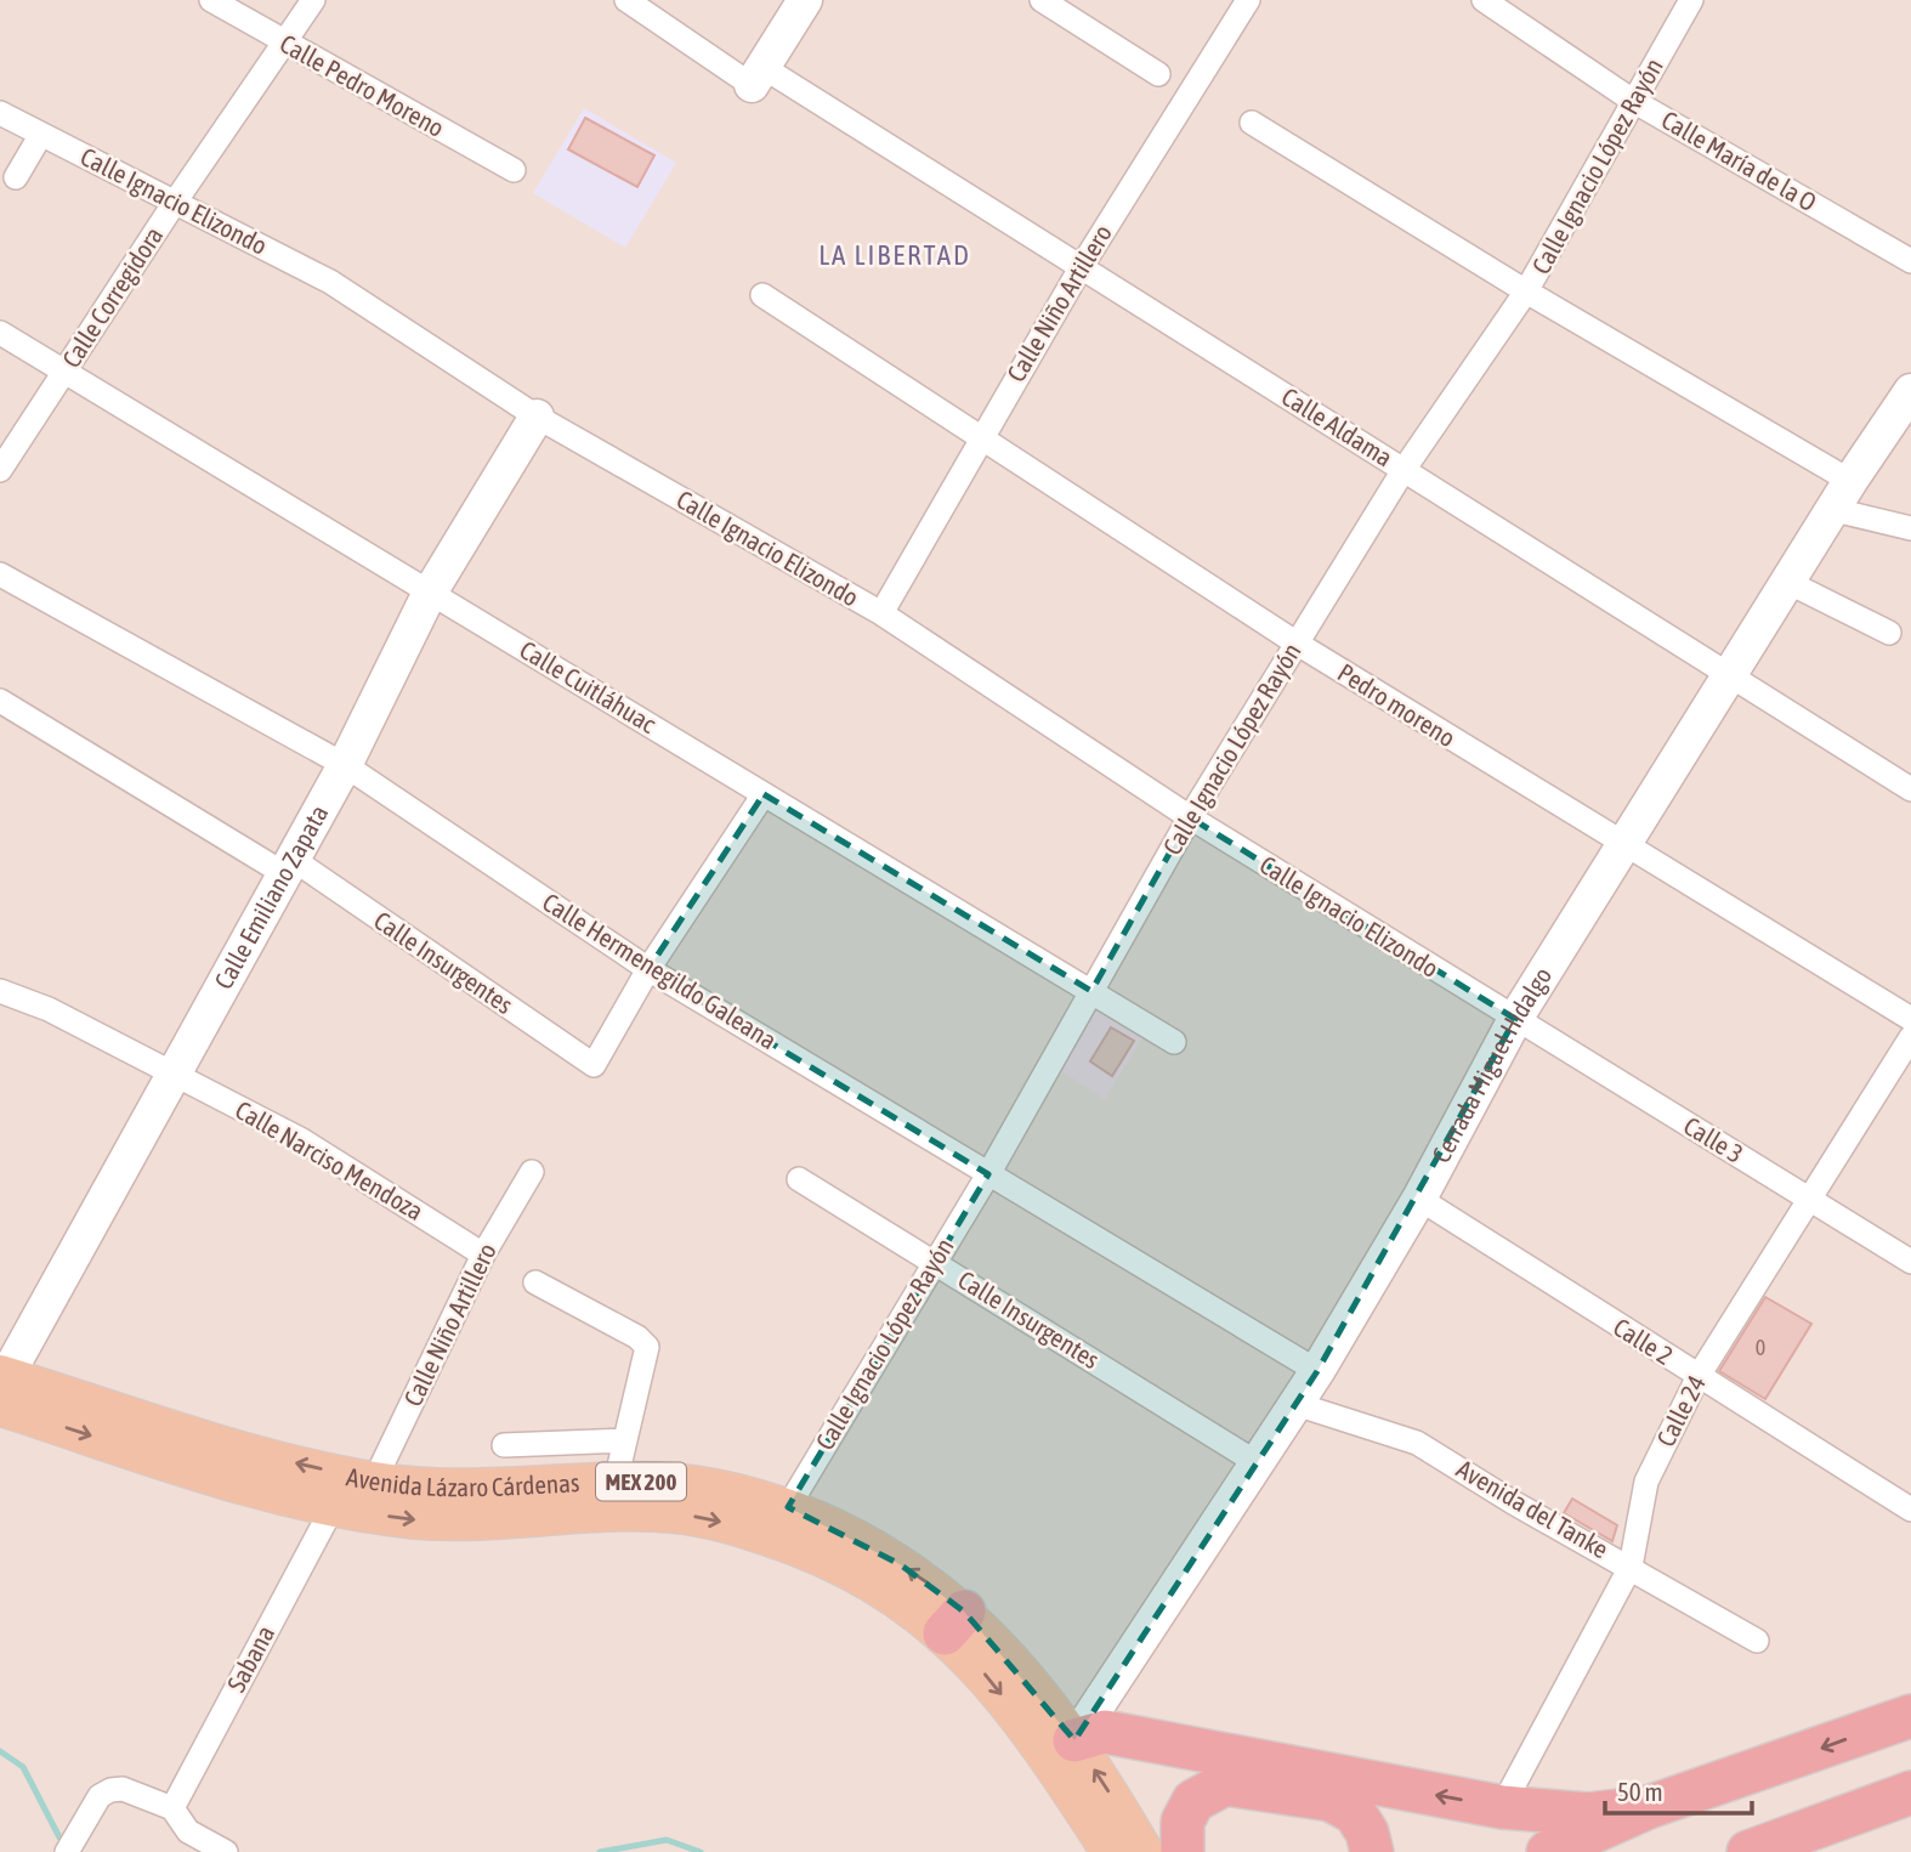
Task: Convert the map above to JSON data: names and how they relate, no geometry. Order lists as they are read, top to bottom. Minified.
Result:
{"streets":{"main road":["Avenida Lázaro Cárdenas","MEX 200"],"street":["Calle Pedro Moreno","Calle María de la O","Calle Ignacio López Rayón","Calle Ignacio Elizondo","Calle Corregidora","Calle Niño Artillero","Calle Aldama","Calle Cuitláhuac","Pedro moreno","Calle Emiliano Zapata","Calle Insurgentes","Calle Hermenegildo Galeana","Cerrada Miguel Hidalgo","Calle 3","Calle Narciso Mendoza","Calle 2","Calle 24","Avenida del Tanke","Sabana"]},"crossings":[["Calle Pedro Moreno","Calle Corregidora"],["Calle María de la O","Calle Ignacio López Rayón"],["Calle Ignacio López Rayón","Calle Ignacio Elizondo"],["Calle Ignacio López Rayón","Calle Aldama"],["Calle Ignacio López Rayón","Calle Cuitláhuac"],["Calle Ignacio López Rayón","Pedro moreno"],["Calle Ignacio López Rayón","Calle Insurgentes"],["Calle Ignacio López Rayón","Calle Hermenegildo Galeana"],["Calle Ignacio López Rayón","Avenida Lázaro Cárdenas"],["Calle Ignacio Elizondo","Calle Corregidora"],["Calle Ignacio Elizondo","Calle Niño Artillero"],["Calle Ignacio Elizondo","Calle Emiliano Zapata"],["Calle Ignacio Elizondo","Cerrada Miguel Hidalgo"],["Calle Ignacio Elizondo","Calle 3"],["Calle Corregidora","Calle Cuitláhuac"],["Calle Niño Artillero","Calle Aldama"],["Calle Niño Artillero","Pedro moreno"],["Calle Niño Artillero","Calle Narciso Mendoza"],["Calle Niño Artillero","Avenida Lázaro Cárdenas"],["Calle Aldama","Cerrada Miguel Hidalgo"],["Calle Cuitláhuac","Calle Emiliano Zapata"],["Pedro moreno","Cerrada Miguel Hidalgo"],["Calle Emiliano Zapata","Calle Insurgentes"],["Calle Emiliano Zapata","Calle Hermenegildo Galeana"],["Calle Emiliano Zapata","Calle Narciso Mendoza"],["Calle Emiliano Zapata","Avenida Lázaro Cárdenas"],["Calle Insurgentes","Calle Hermenegildo Galeana"],["Calle Insurgentes","Cerrada Miguel Hidalgo"],["Calle Hermenegildo Galeana","Cerrada Miguel Hidalgo"],["Cerrada Miguel Hidalgo","Calle 3"],["Cerrada Miguel Hidalgo","Calle 2"],["Cerrada Miguel Hidalgo","Avenida Lázaro Cárdenas"],["Cerrada Miguel Hidalgo","Avenida del Tanke"],["Calle 3","Calle 24"],["Calle 2","Calle 24"],["Calle 24","Avenida del Tanke"],["Avenida Lázaro Cárdenas","Sabana"]],"districts":["LA LIBERTAD"],"house_numbers":["0"],"scale_bar":"50 m"}
